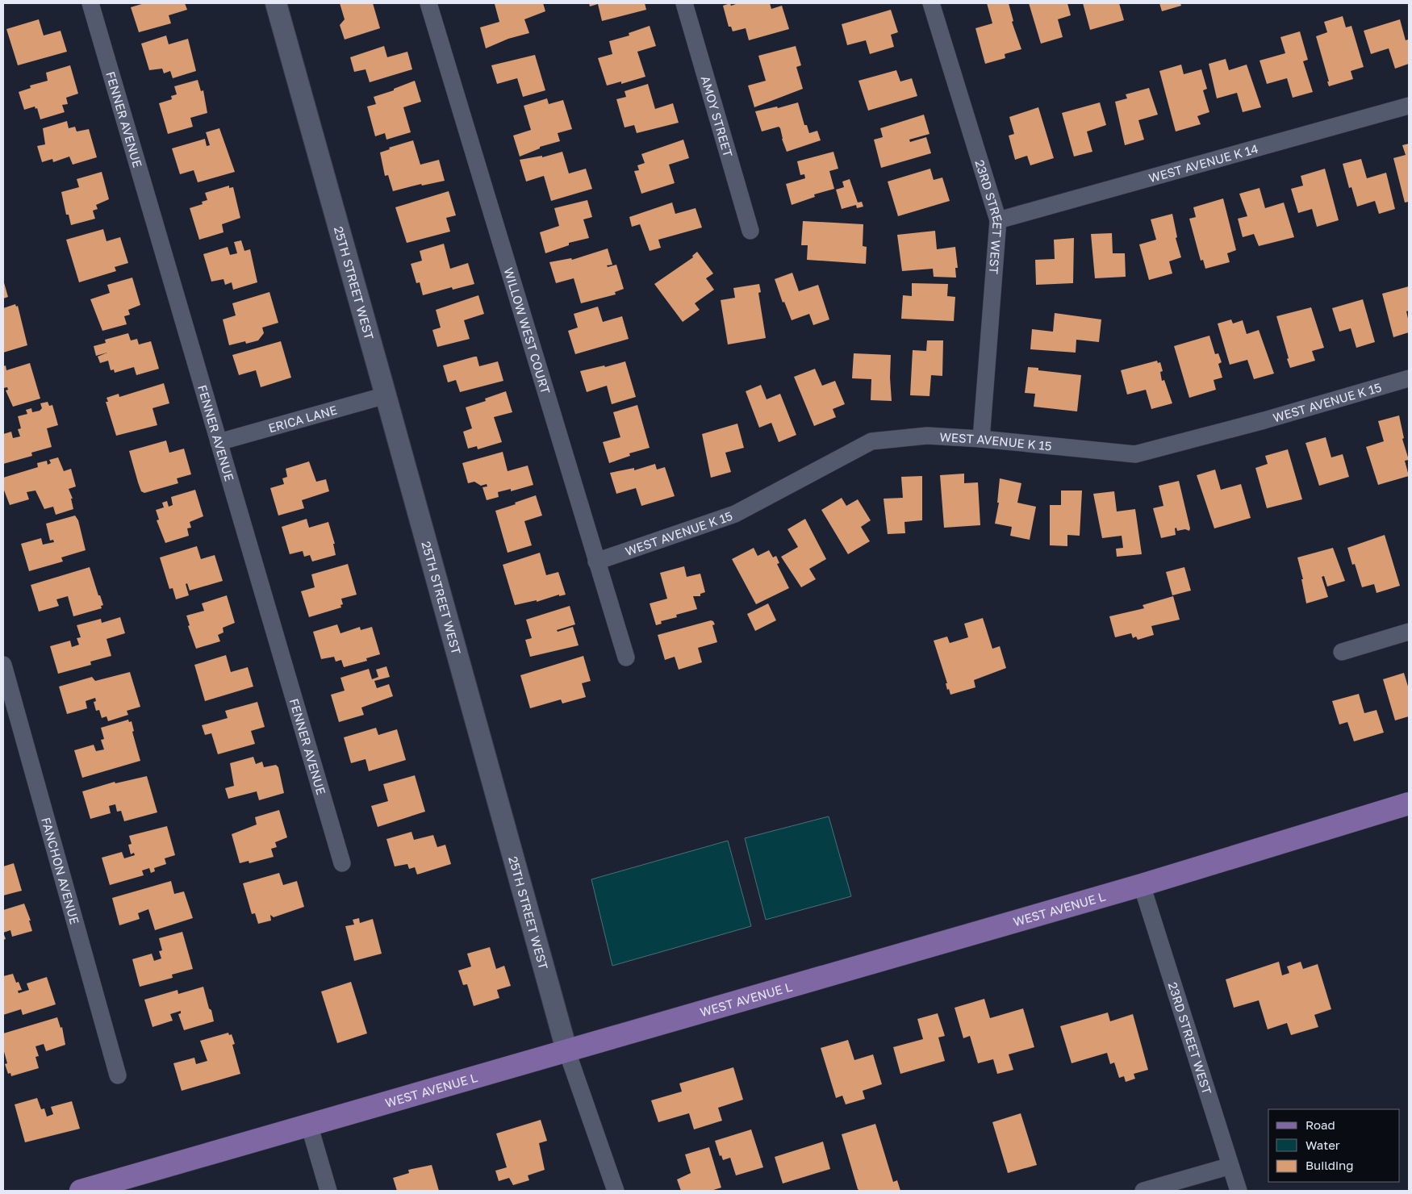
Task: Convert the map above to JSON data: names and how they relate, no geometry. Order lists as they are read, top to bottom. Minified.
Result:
{"streets":{"main road":["WEST AVENUE L"],"street":["AMOY STREET","FENNER AVENUE","WEST AVENUE K 14","23RD STREET WEST","25TH STREET WEST","WILLOW WEST COURT","WEST AVENUE K 15","ERICA LANE","FANCHON AVENUE"]},"crossings":[["FENNER AVENUE","ERICA LANE"],["WEST AVENUE K 14","23RD STREET WEST"],["23RD STREET WEST","WEST AVENUE K 15"],["23RD STREET WEST","WEST AVENUE L"],["25TH STREET WEST","ERICA LANE"],["25TH STREET WEST","WEST AVENUE L"],["WILLOW WEST COURT","WEST AVENUE K 15"]],"legend":["Road","Water","Building"]}
